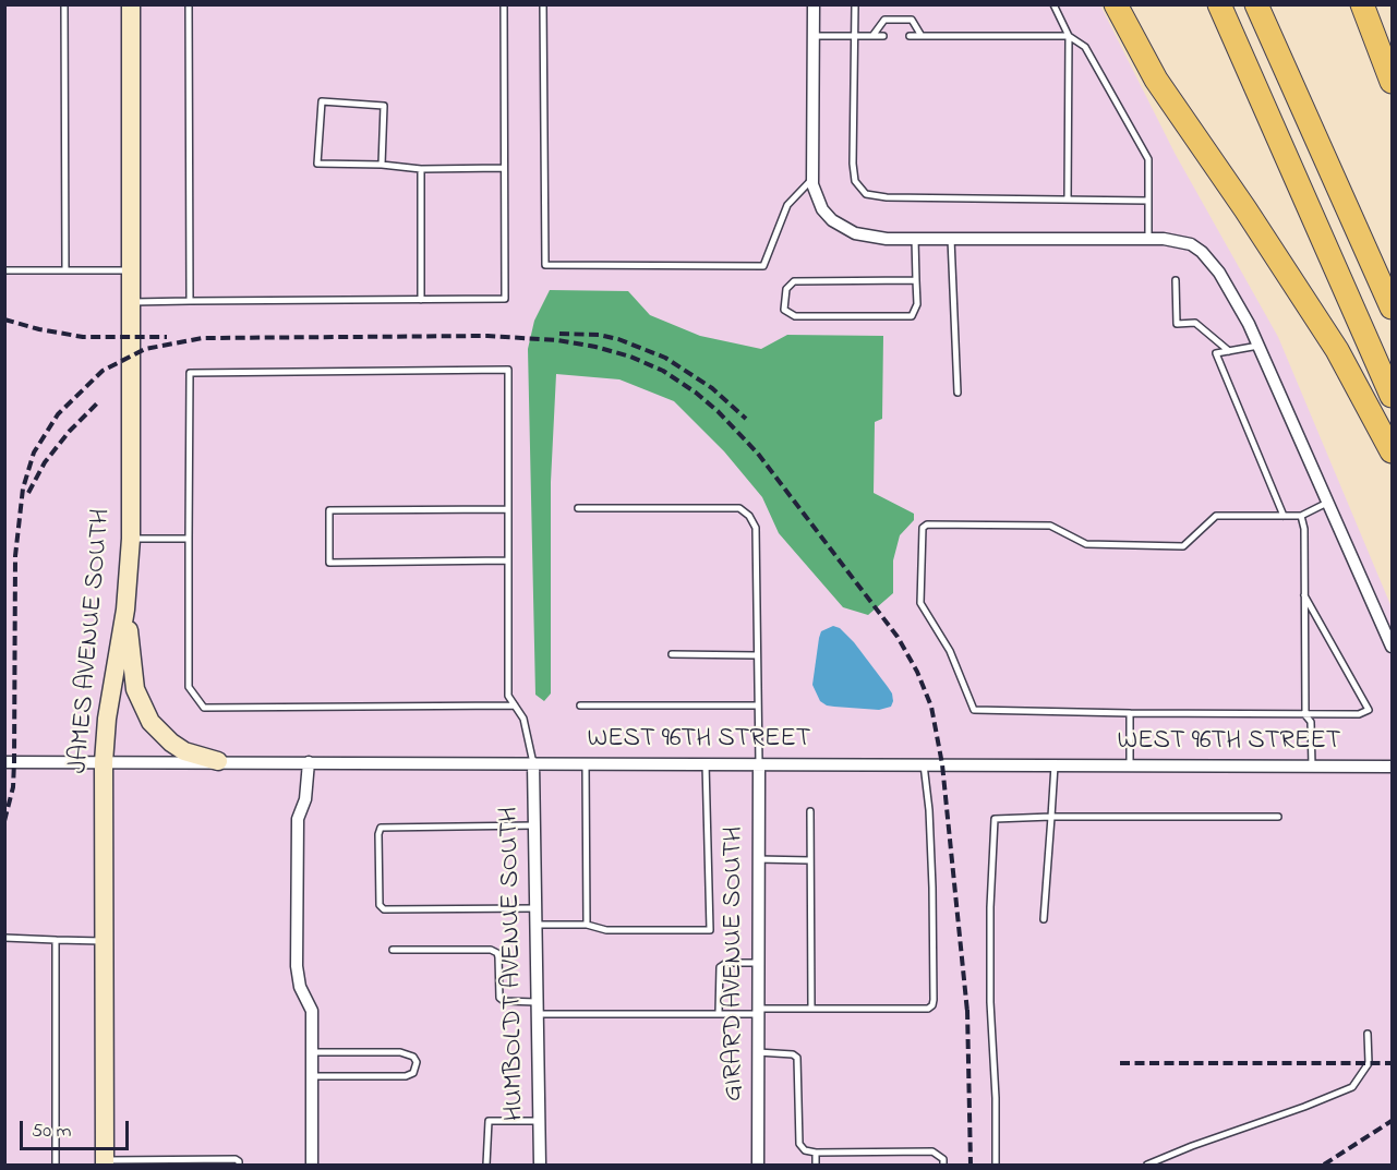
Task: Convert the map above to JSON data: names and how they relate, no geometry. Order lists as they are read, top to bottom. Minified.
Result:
{"streets":{"street":["JAMES AVENUE SOUTH","WEST 96TH STREET","HUMBOLDT AVENUE SOUTH","GIRARD AVENUE SOUTH"]},"crossings":[["JAMES AVENUE SOUTH","WEST 96TH STREET"],["WEST 96TH STREET","HUMBOLDT AVENUE SOUTH"],["WEST 96TH STREET","GIRARD AVENUE SOUTH"]],"scale_bar":"50 m"}
